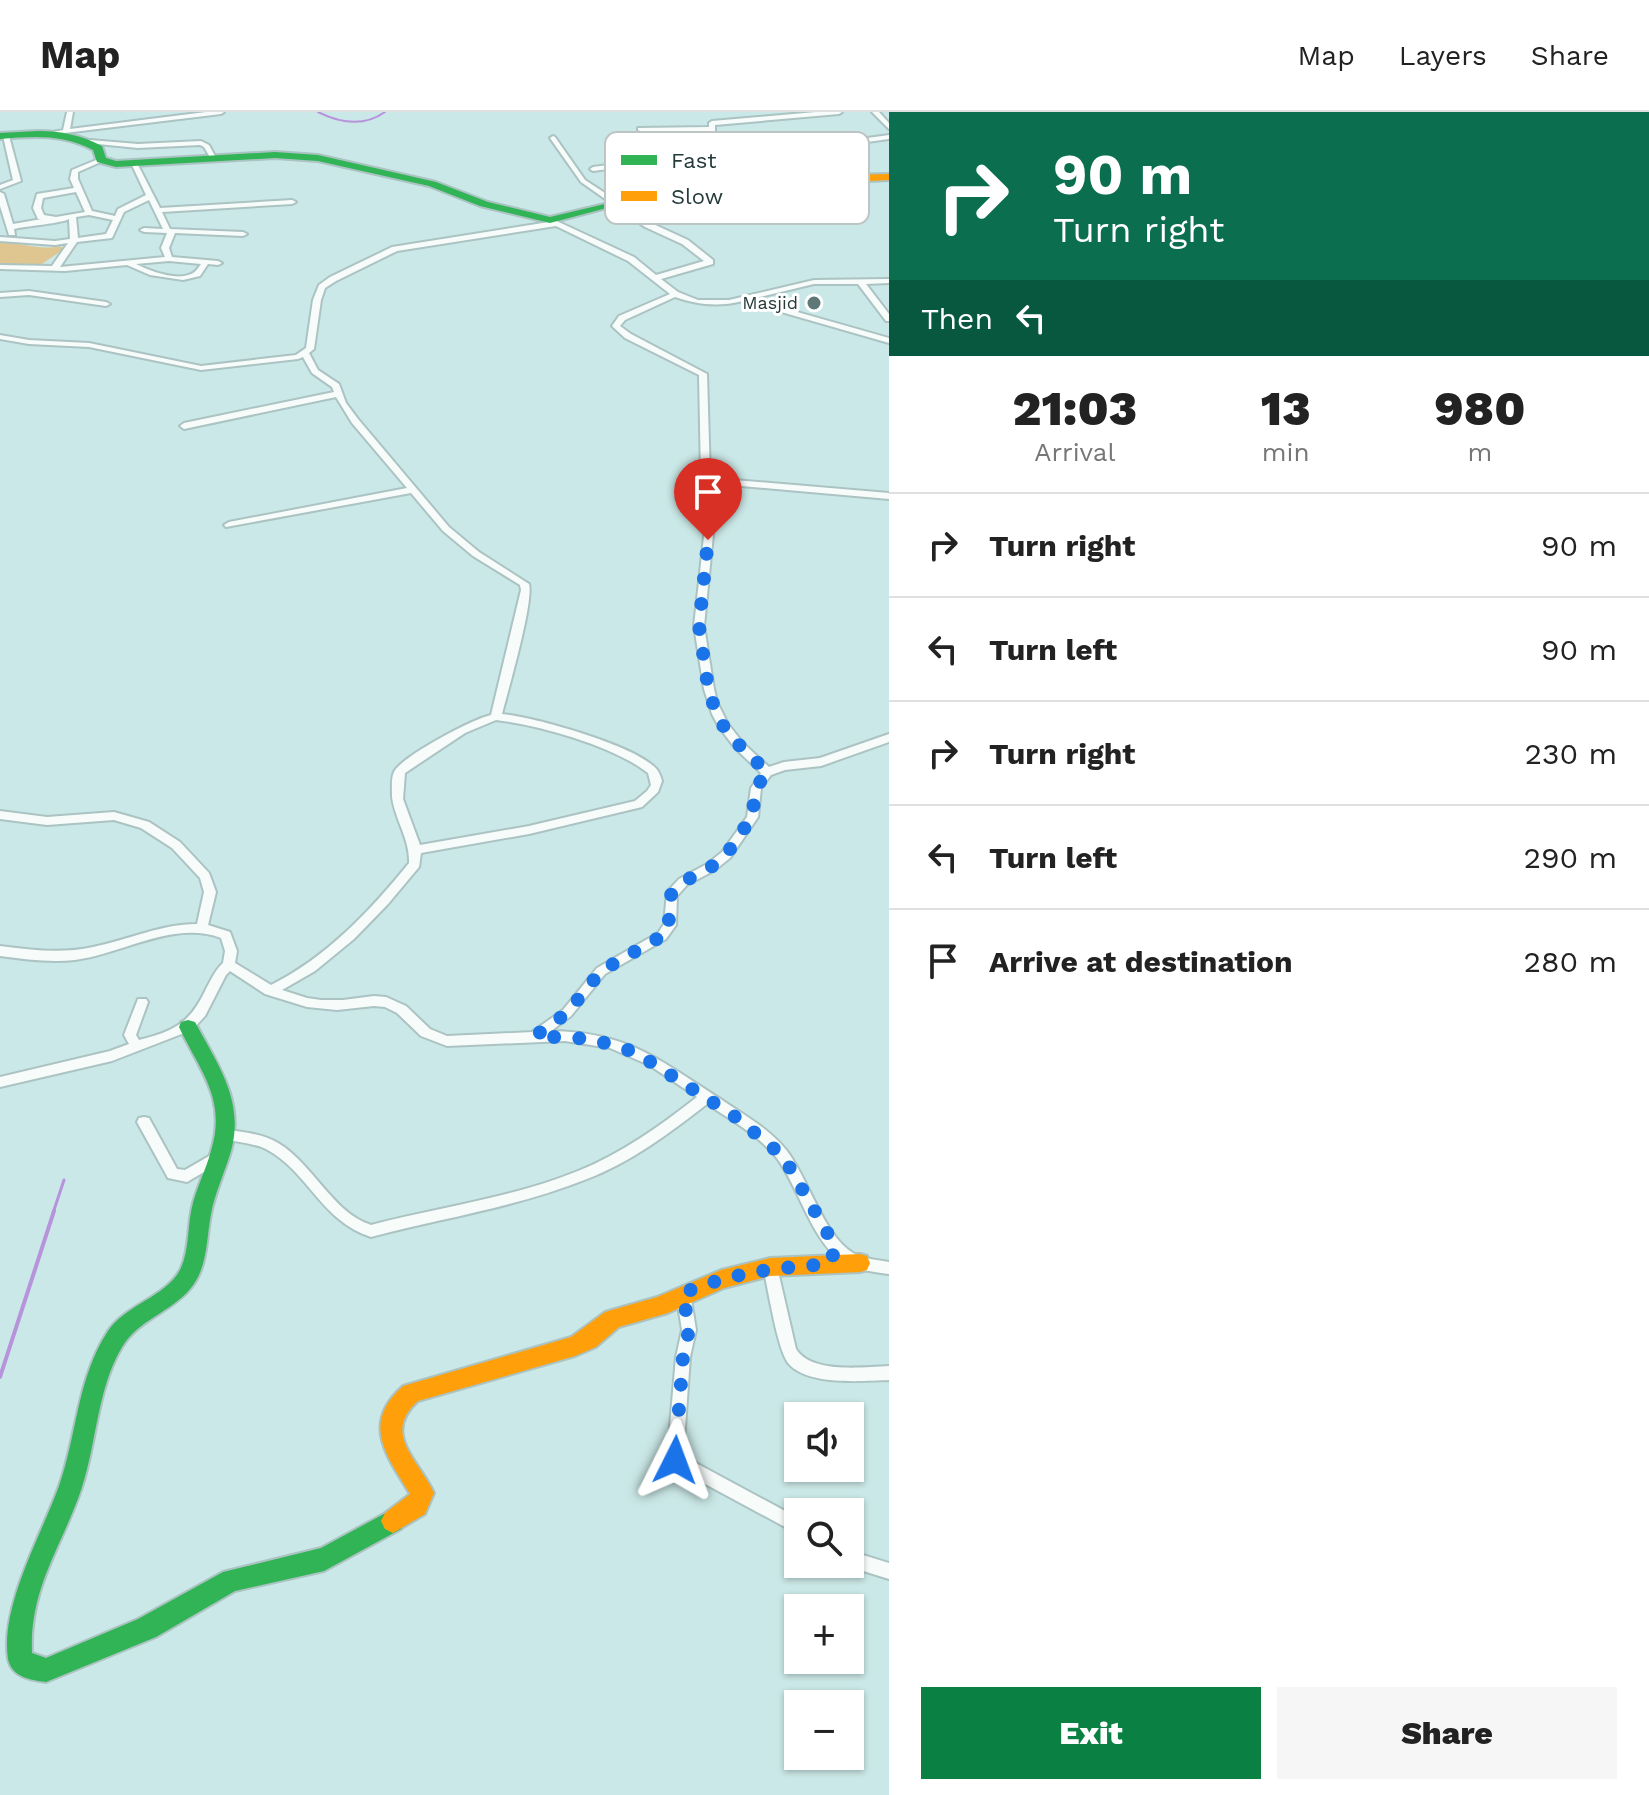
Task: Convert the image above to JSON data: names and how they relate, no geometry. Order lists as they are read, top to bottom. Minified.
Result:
{"places":["Masjid"],"legend":["Fast","Slow"],"page":{"header":"Map","nav":["Map","Layers","Share"],"turn":["90 m","Turn right"],"then":"Then","eta":["21:03","Arrival","13","min","980","m"],"list":[{"name":"Turn right","value":"90 m"},{"name":"Turn left","value":"90 m"},{"name":"Turn right","value":"230 m"},{"name":"Turn left","value":"290 m"},{"name":"Arrive at destination","value":"280 m"}],"map_buttons":["+","−"],"buttons":["Exit","Share"]}}
